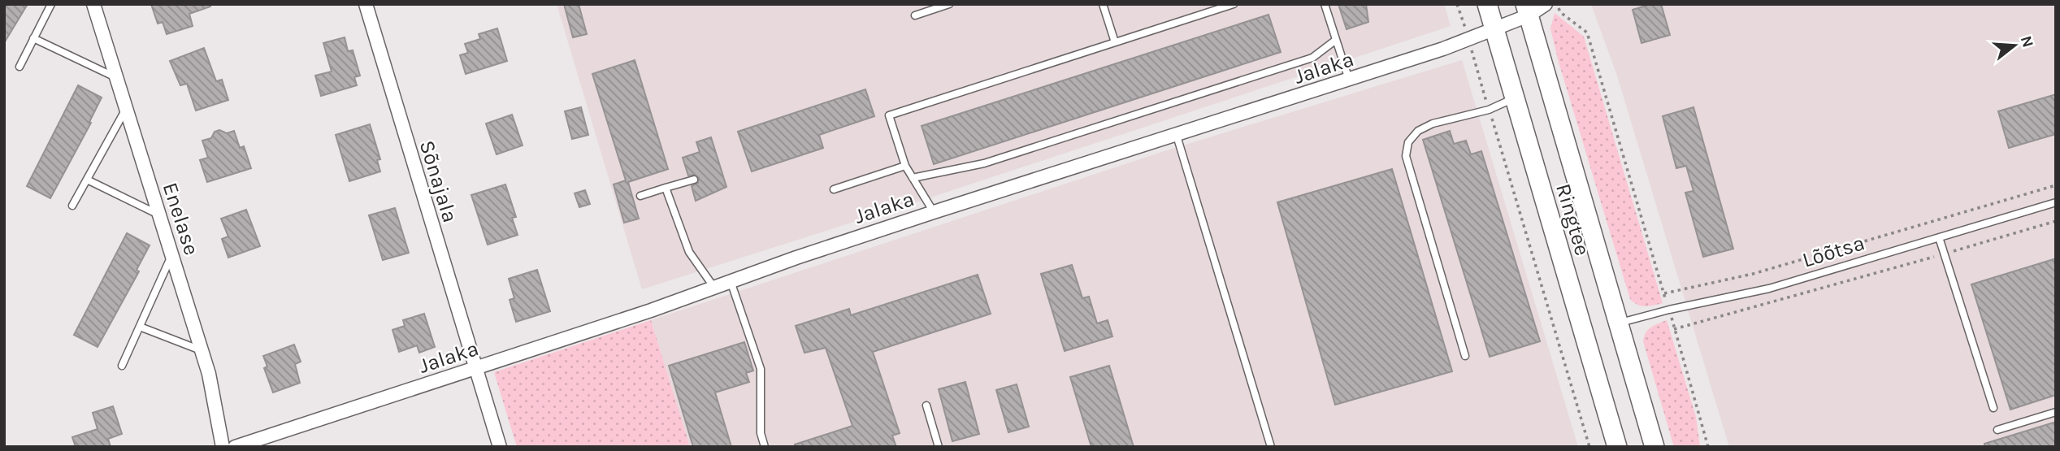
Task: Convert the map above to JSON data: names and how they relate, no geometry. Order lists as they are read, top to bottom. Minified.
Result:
{"streets":{"main road":["Ringtee"],"street":["Jalaka","Sõnajala","Enelase"],"lane":["Lõõtsa"]},"crossings":[["Jalaka","Sõnajala"],["Jalaka","Ringtee"],["Ringtee","Lõõtsa"]],"north":"right"}
